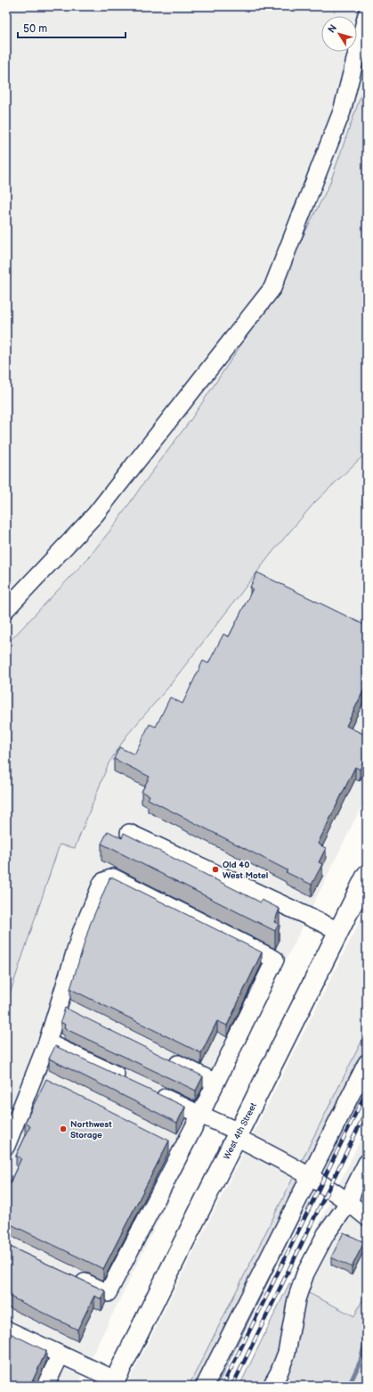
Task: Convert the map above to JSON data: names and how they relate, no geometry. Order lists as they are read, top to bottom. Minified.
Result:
{"streets":{"main road":["West 4th Street"]},"places":["Old 40 West Motel","Northwest Storage"],"scale_bar":"50 m","north":"top left"}
